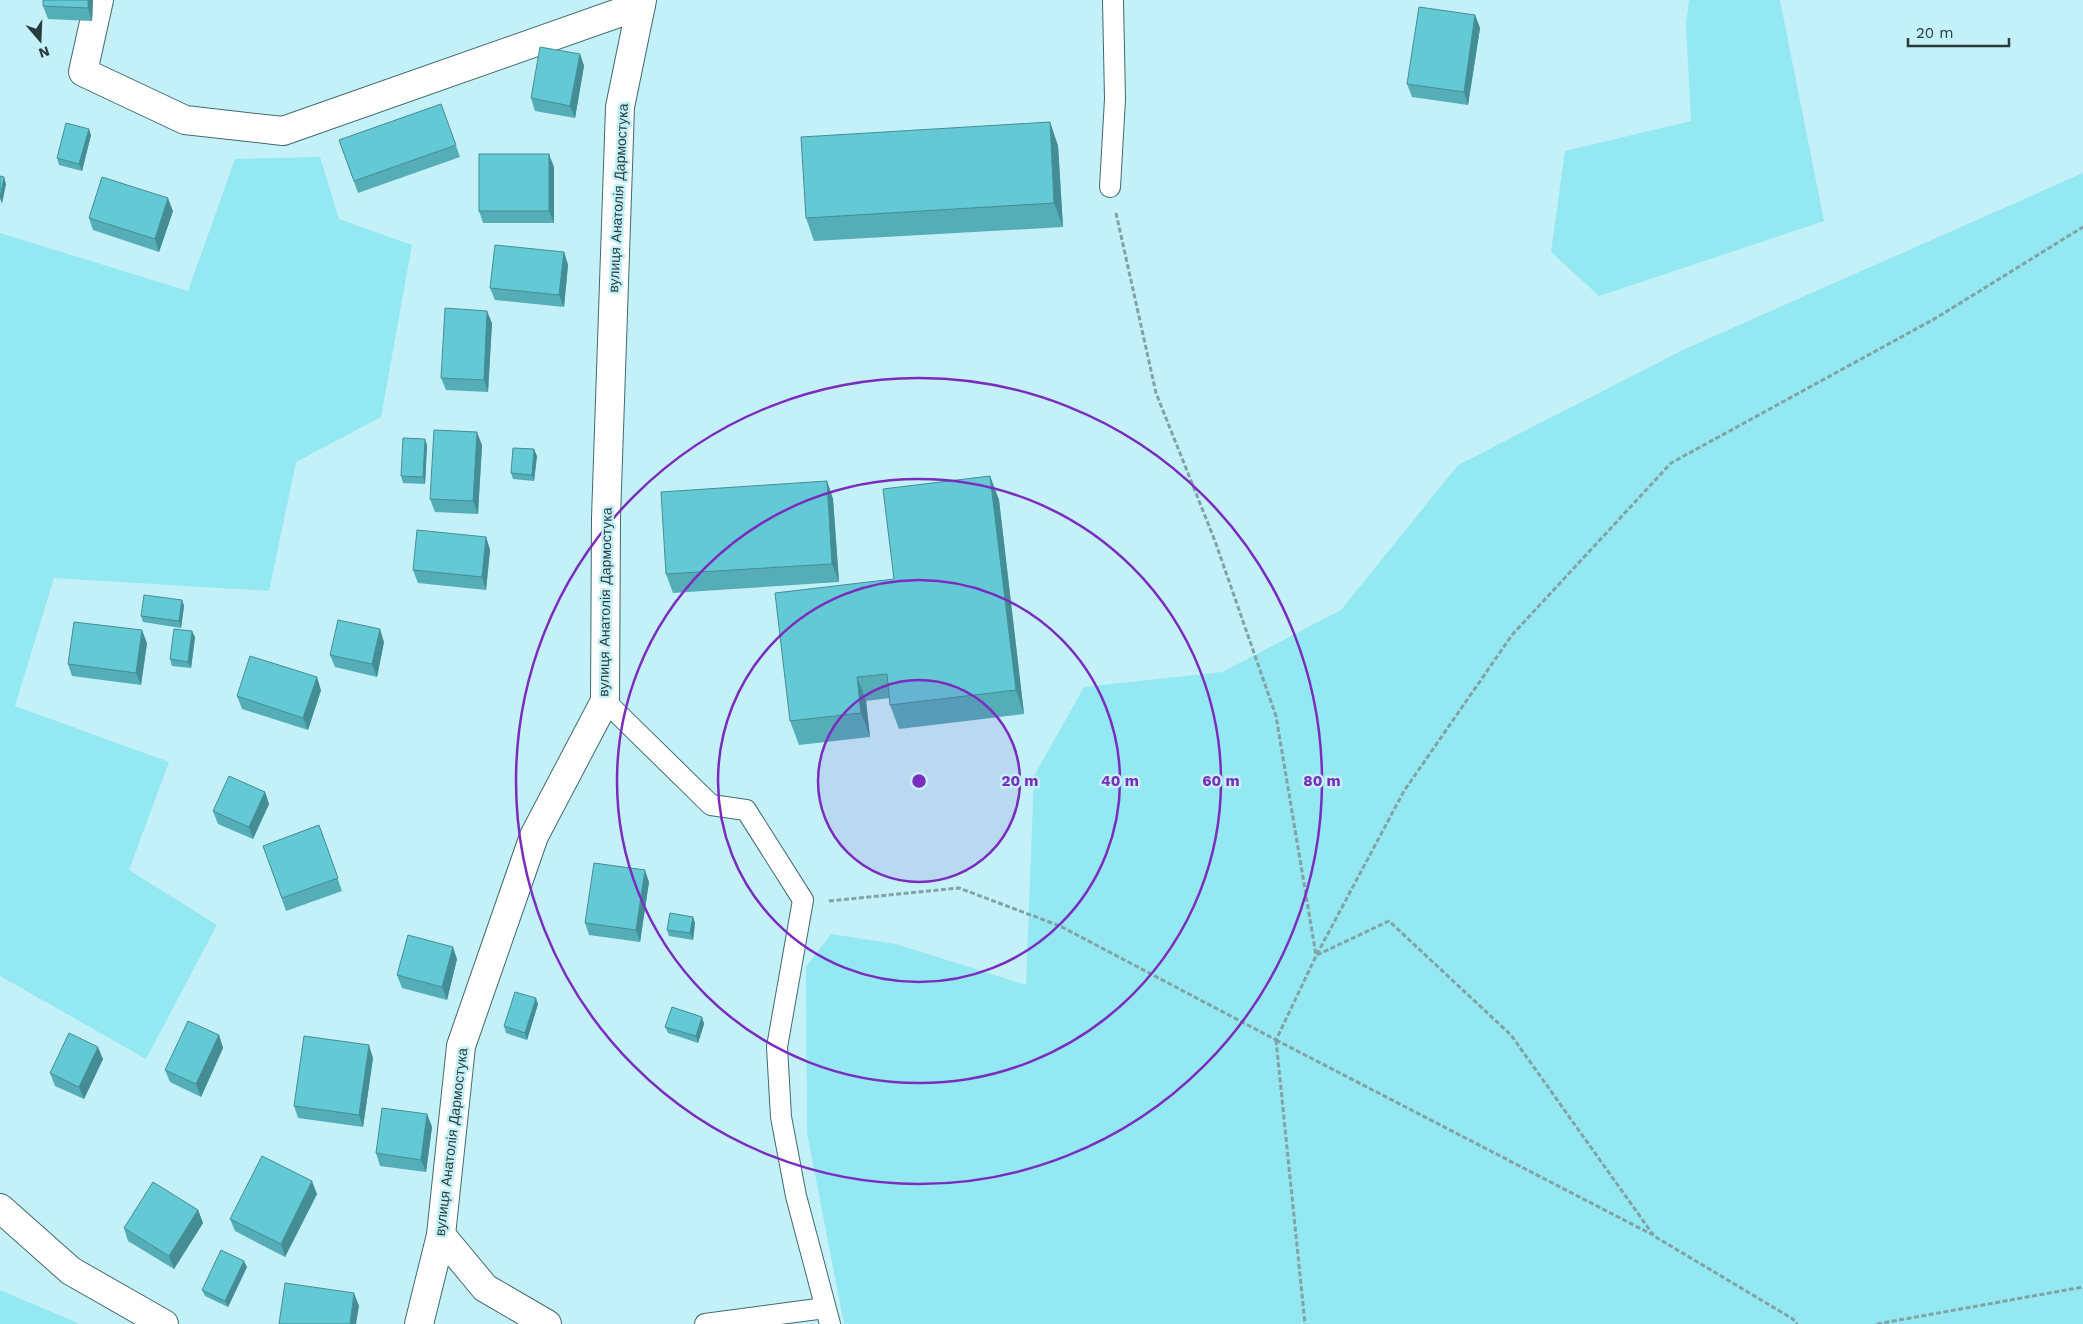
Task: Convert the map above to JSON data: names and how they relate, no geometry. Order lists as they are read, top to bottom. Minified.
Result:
{"streets":{"street":["вулиця Анатолія Дармостука"]},"scale_bar":"20 m","north":"bottom","rings":["20 m","40 m","60 m","80 m"]}
